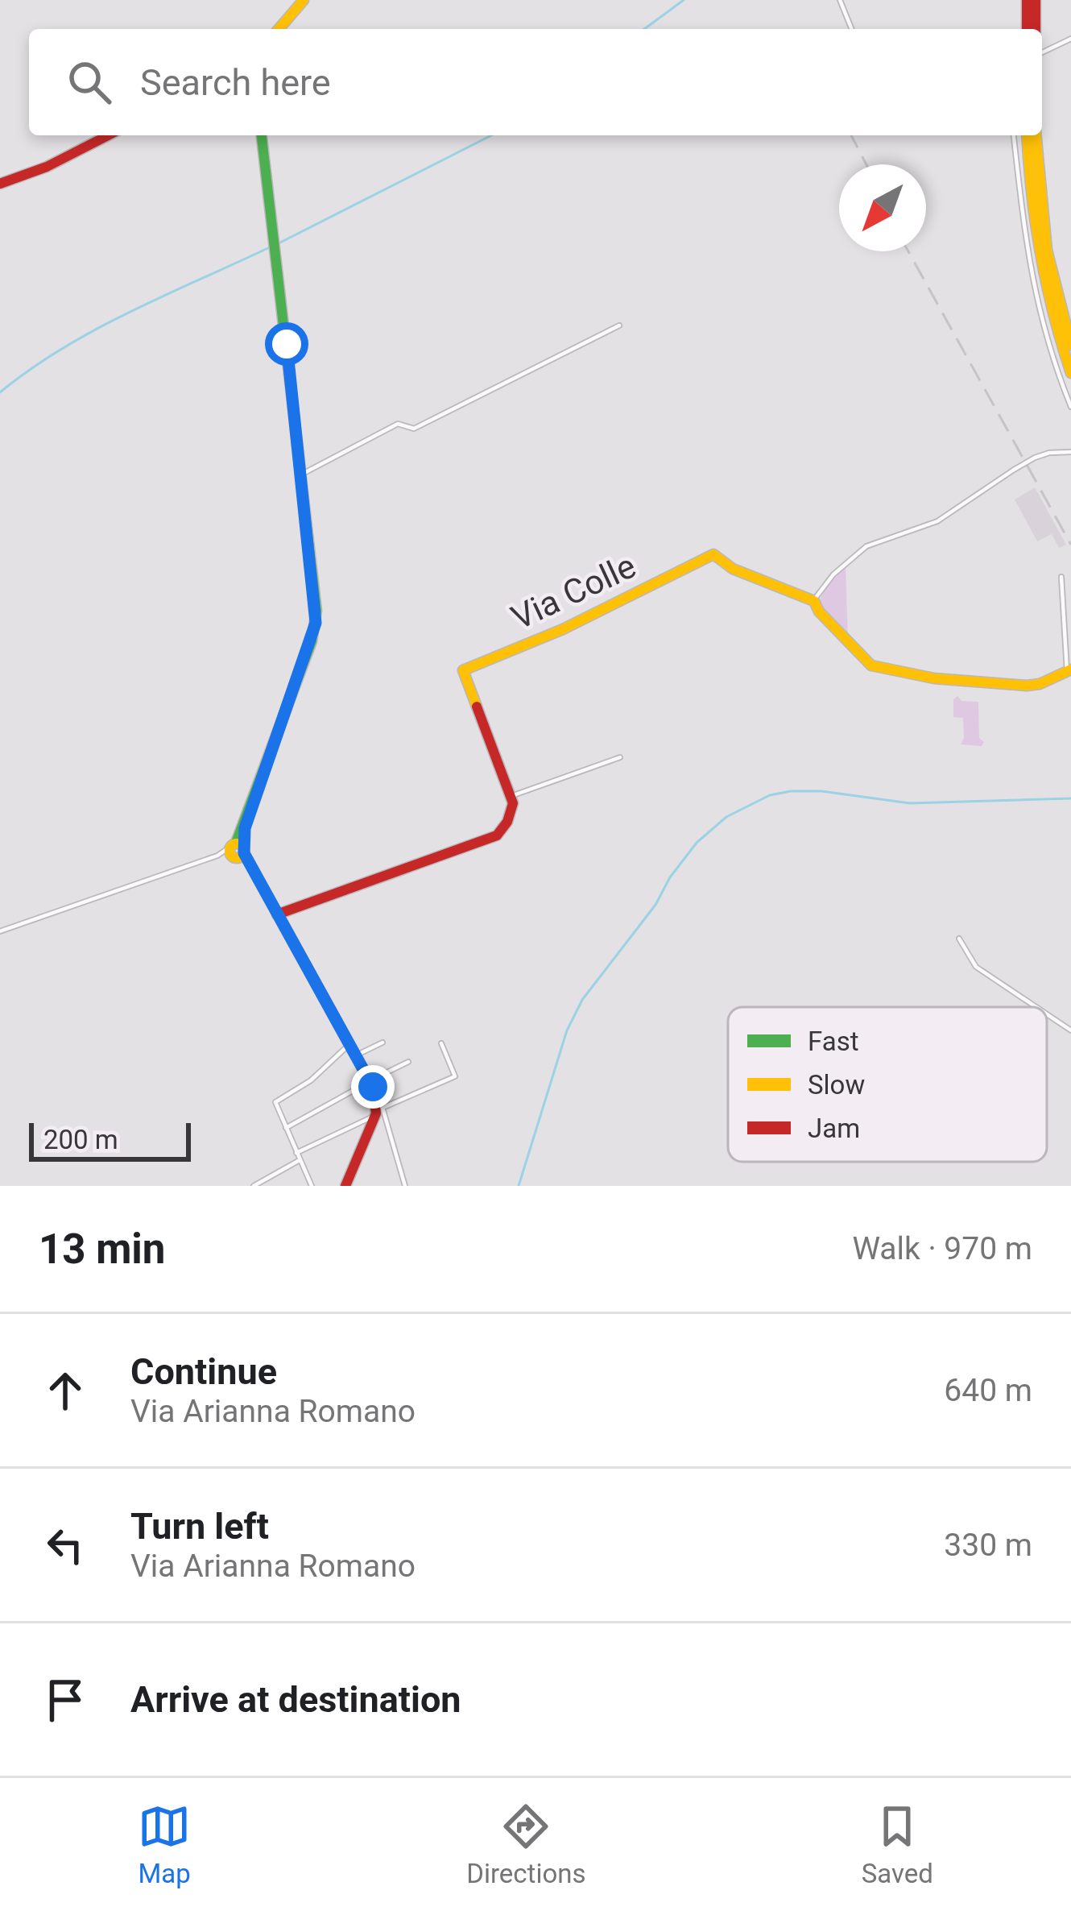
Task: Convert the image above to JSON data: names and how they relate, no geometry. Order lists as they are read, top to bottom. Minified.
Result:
{"streets":{"main road":["Via Colle"]},"legend":["Fast","Slow","Jam"],"scale_bar":"200 m","north":"bottom left","page":{"search":"Search here","scale":"200 m","heading":["13 min","Walk · 970 m"],"list":[["Continue","Via Arianna Romano","640 m"],["Turn left","Via Arianna Romano","330 m"],"Arrive at destination"],"nav":["Map","Directions","Saved"]}}
